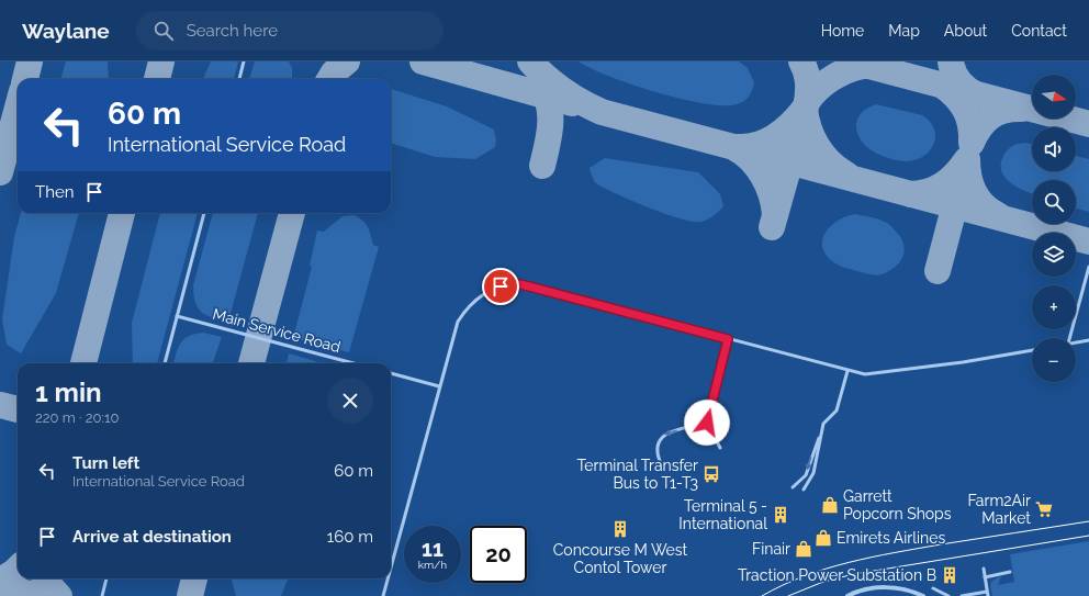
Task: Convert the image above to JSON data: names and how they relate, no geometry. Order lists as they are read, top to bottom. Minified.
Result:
{"streets":{"lane":["Main Service Road"]},"places":{"bus stop":["Terminal Transfer Bus to T1-T3"],"shop":["Garrett Popcorn Shops","Emirets Airlines","Finair"],"supermarket":["Farm2Air Market"],"building":["Terminal 5 - International","Concourse M West Contol Tower","Traction Power Substation B"]},"north":"right","page":{"header":"Waylane","search":"Search here","nav":["Home","Map","About","Contact"],"map_buttons":["+","−"],"turn":["60 m","International Service Road"],"then":"Then","heading":["1 min","220 m · 20:10"],"list":[{"name":"Turn left","note":"International Service Road","value":"60 m"},{"name":"Arrive at destination","value":"160 m"}],"speed":"11 km/h","limit":"20"}}
